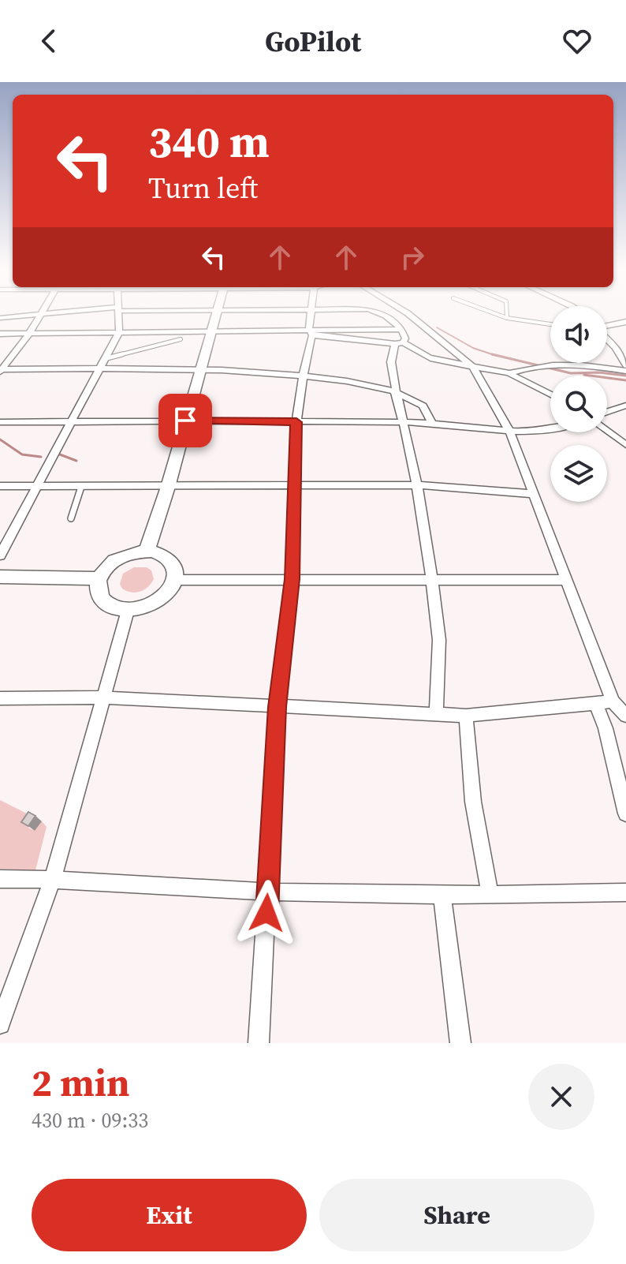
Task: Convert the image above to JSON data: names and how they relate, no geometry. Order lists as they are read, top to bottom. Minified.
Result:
{"page":{"header":"GoPilot","turn":["340 m","Turn left"],"heading":["2 min","430 m · 09:33"],"buttons":["Exit","Share"]}}
